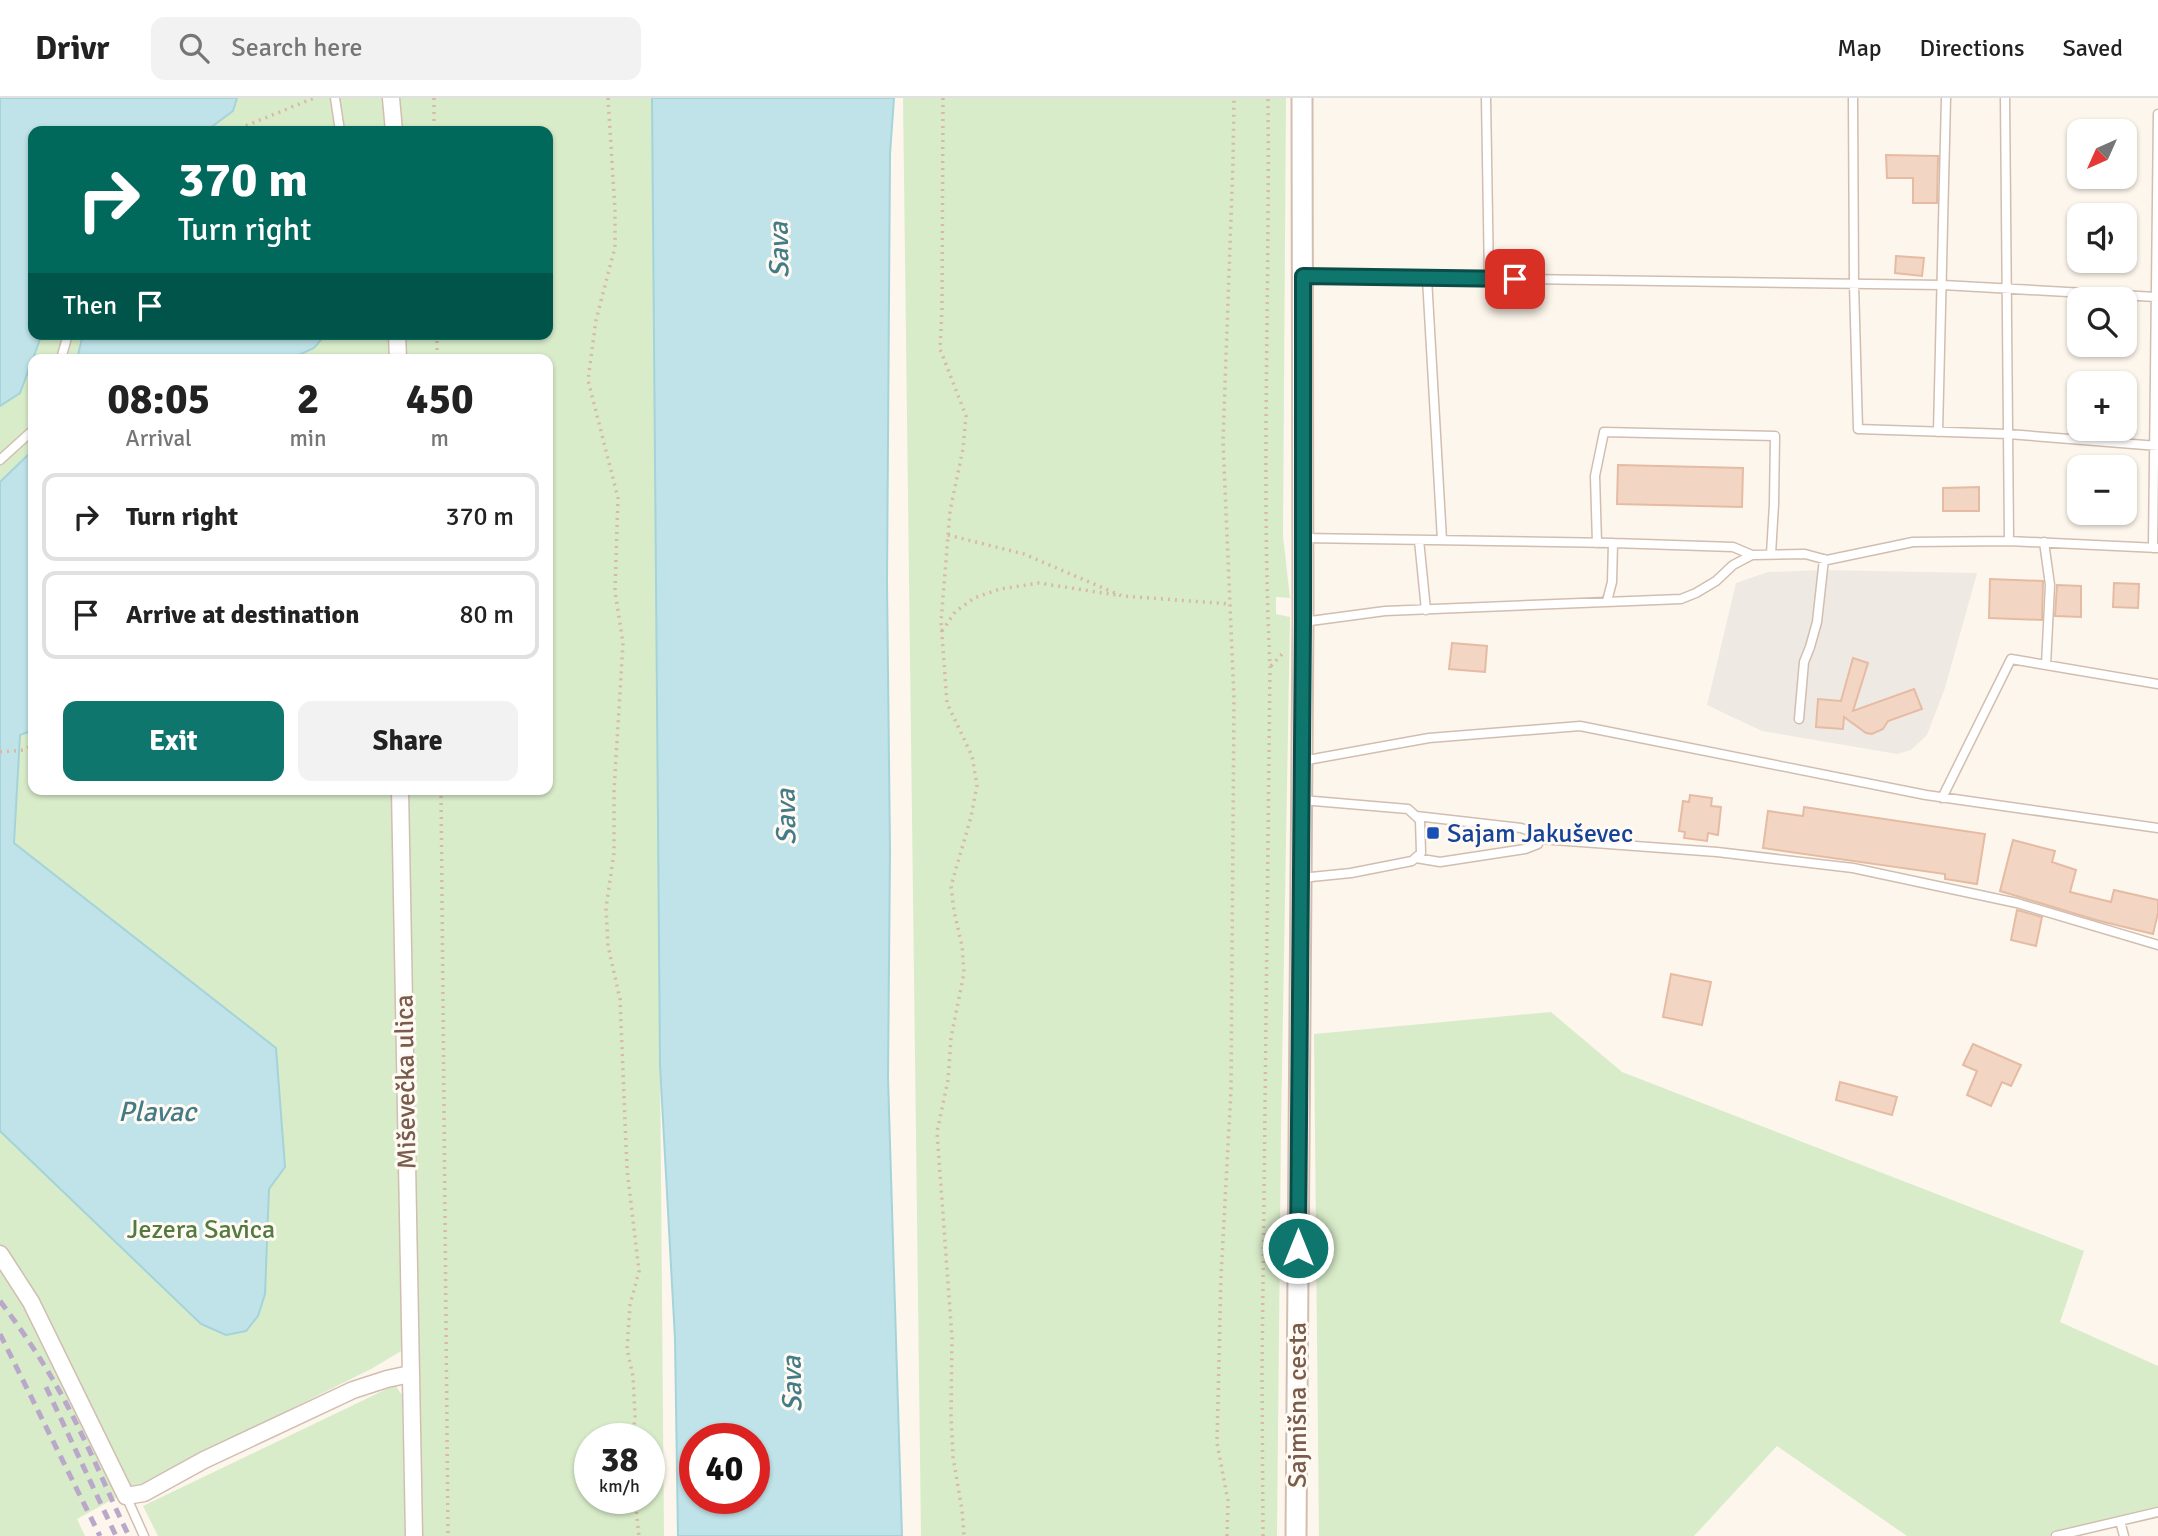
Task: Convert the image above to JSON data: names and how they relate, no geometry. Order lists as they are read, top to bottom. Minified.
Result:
{"streets":{"street":["Miševečka ulica","Sajmišna cesta"]},"water":["Sava","Plavac"],"parks":["Jezera Savica"],"places":{"transit":["Sajam Jakuševec"]},"north":"bottom left","page":{"header":"Drivr","search":"Search here","nav":["Map","Directions","Saved"],"map_buttons":["+","−"],"turn":["370 m","Turn right"],"then":"Then","eta":["08:05","Arrival","2","min","450","m"],"list":[{"name":"Turn right","value":"370 m"},{"name":"Arrive at destination","value":"80 m"}],"buttons":["Exit","Share"],"speed":"38 km/h","limit":"40"}}
